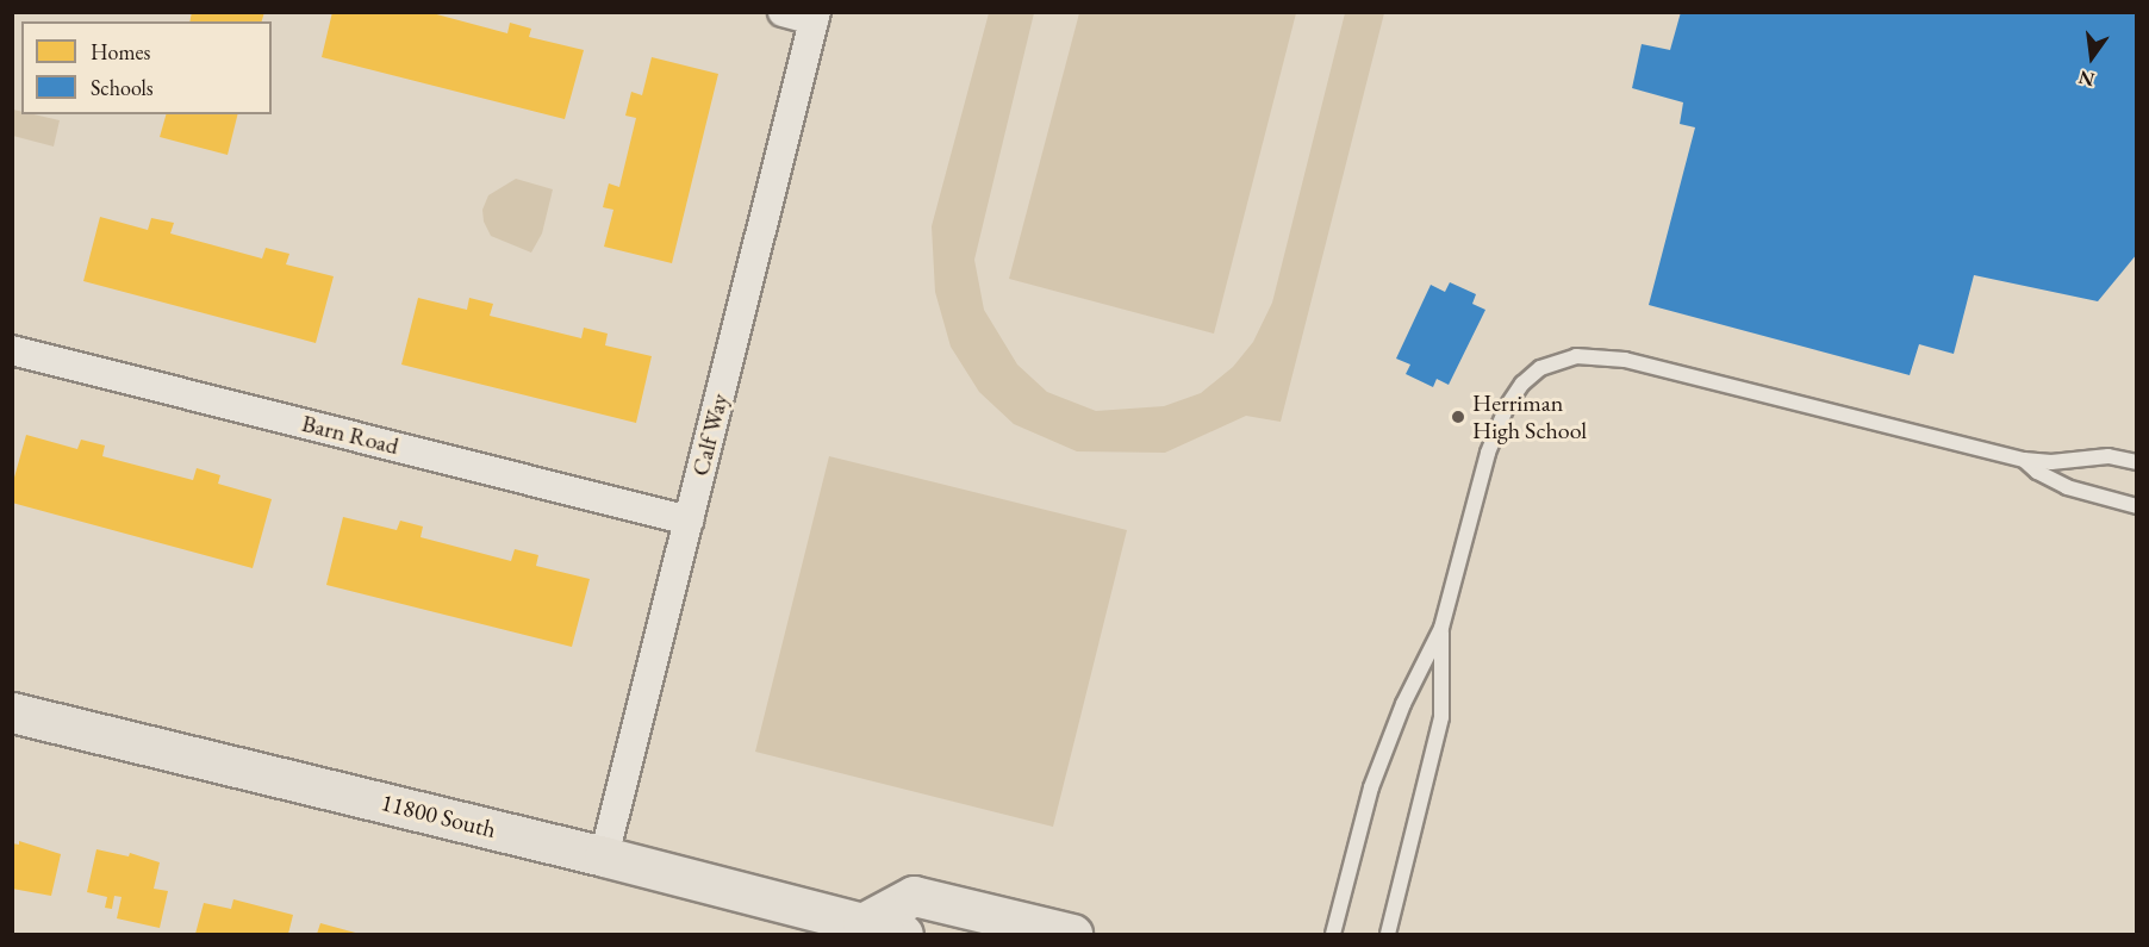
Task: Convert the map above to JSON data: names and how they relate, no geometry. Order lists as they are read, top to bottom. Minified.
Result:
{"streets":{"main road":["11800 South"],"street":["Barn Road","Calf Way"]},"crossings":[["Barn Road","Calf Way"],["Calf Way","11800 South"]],"places":["Herriman High School"],"legend":["Homes","Schools"],"north":"bottom"}
